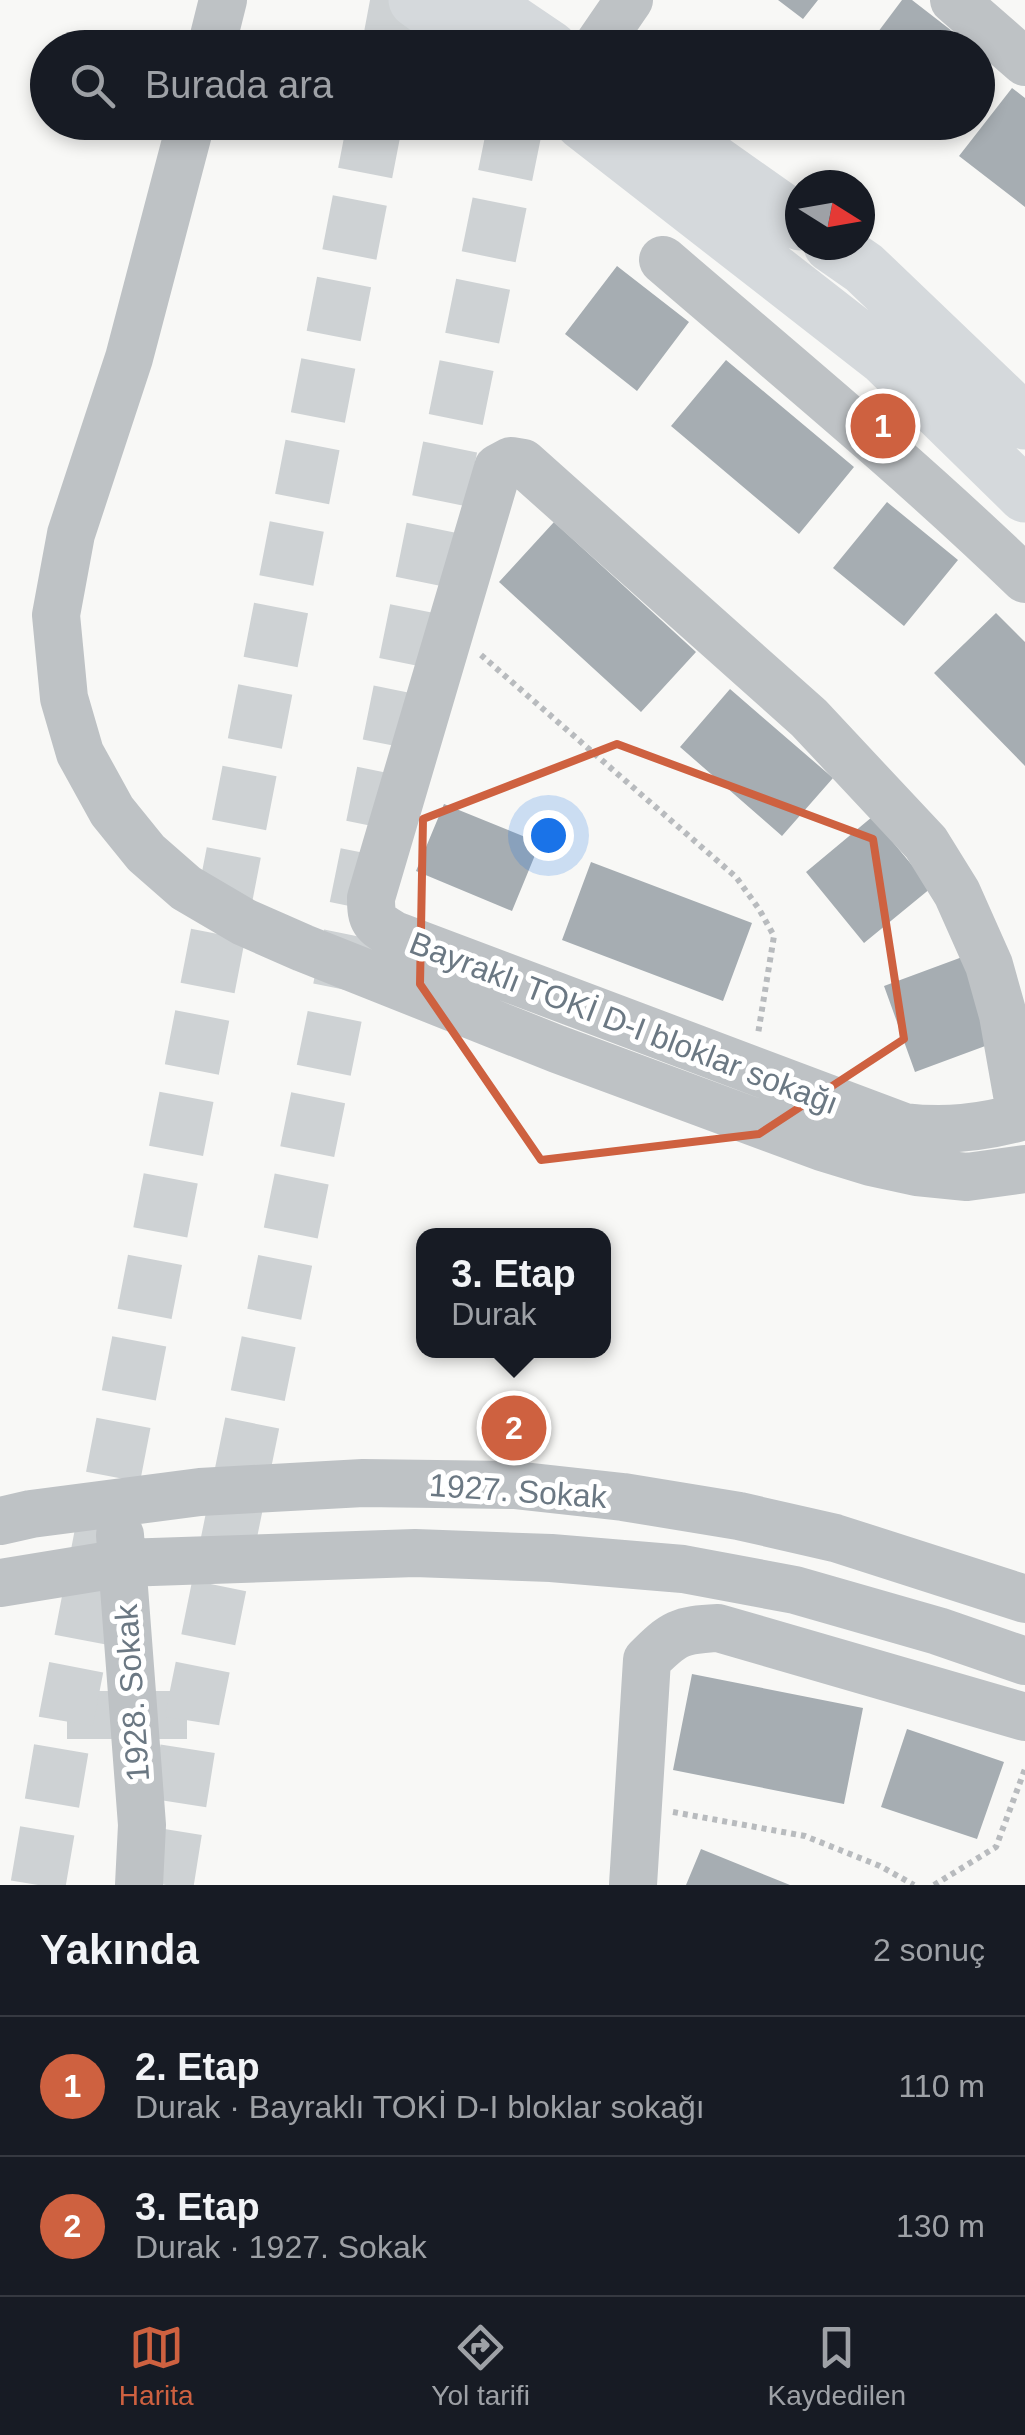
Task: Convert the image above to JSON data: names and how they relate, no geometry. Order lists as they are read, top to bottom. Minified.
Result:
{"streets":{"street":["Bayraklı TOKİ D-I bloklar sokağı","1927. Sokak","1928. Sokak"]},"crossings":[["1927. Sokak","1928. Sokak"]],"north":"right","page":{"search":"Burada ara","pins":["1","2"],"popup":["3. Etap","Durak"],"heading":["Yakında","2 sonuç"],"list":[{"mark":"1","name":"2. Etap","note":"Durak · Bayraklı TOKİ D-I bloklar sokağı","value":"110 m"},{"mark":"2","name":"3. Etap","note":"Durak · 1927. Sokak","value":"130 m"}],"nav":["Harita","Yol tarifi","Kaydedilen"]}}
